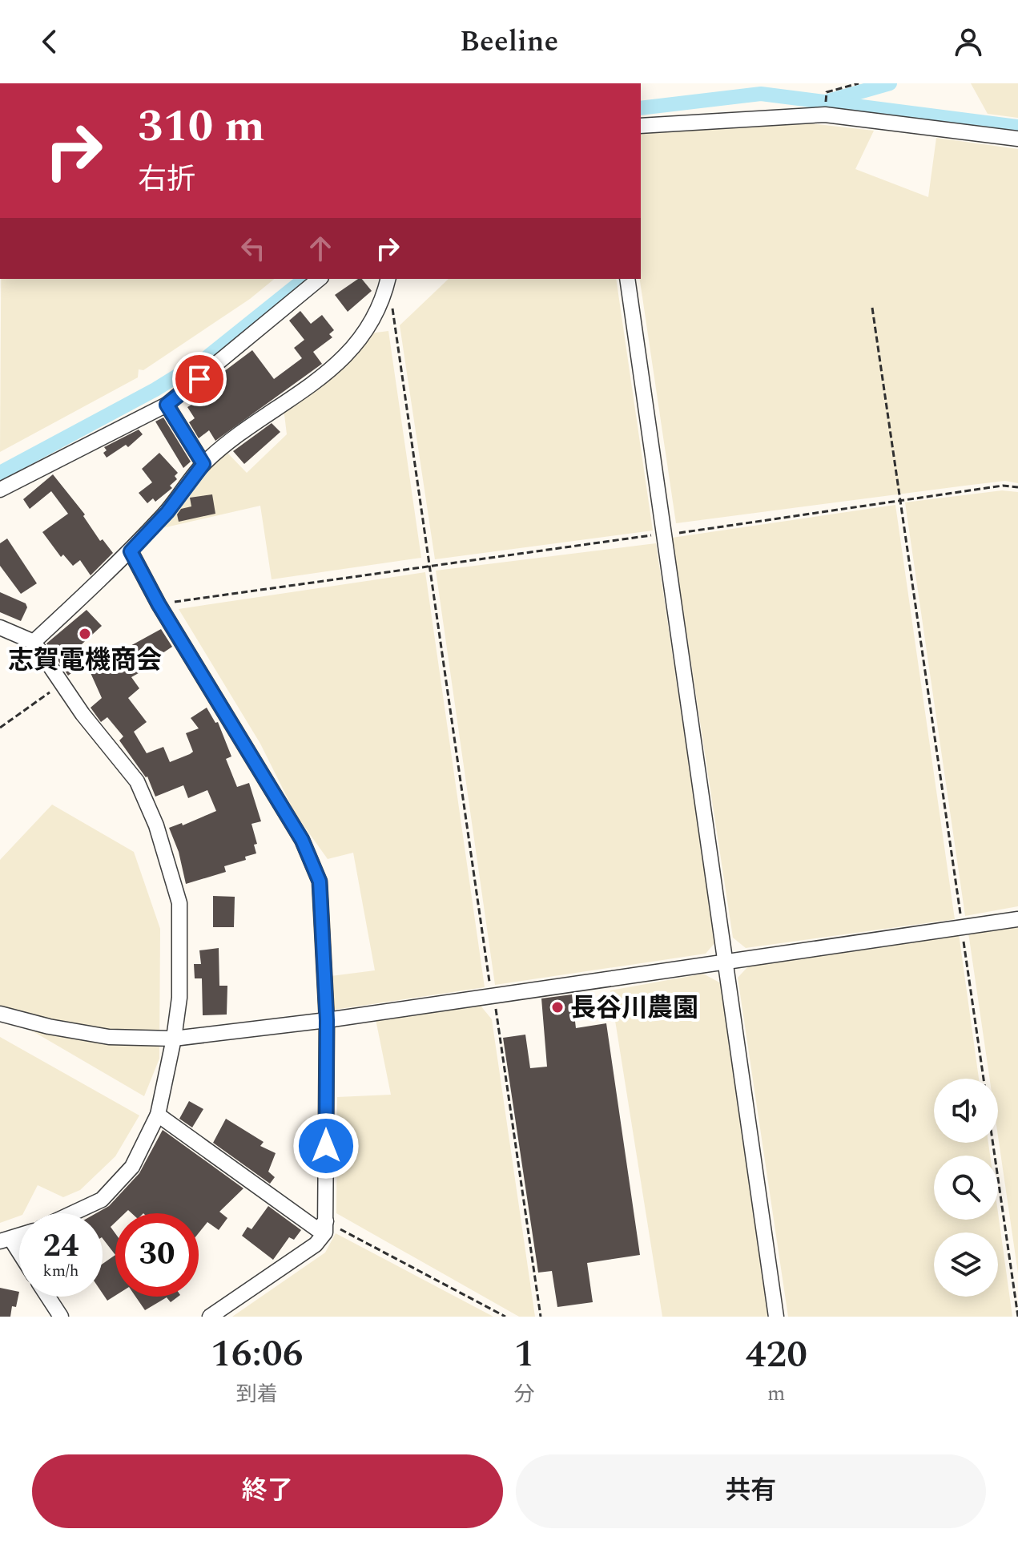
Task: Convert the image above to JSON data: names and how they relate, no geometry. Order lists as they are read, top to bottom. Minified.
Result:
{"places":["志賀電機商会","長谷川農園"],"page":{"header":"Beeline","turn":["310 m","右折"],"speed":"24 km/h","limit":"30","eta":["16:06","到着","1","分","420","m"],"buttons":["終了","共有"]}}
